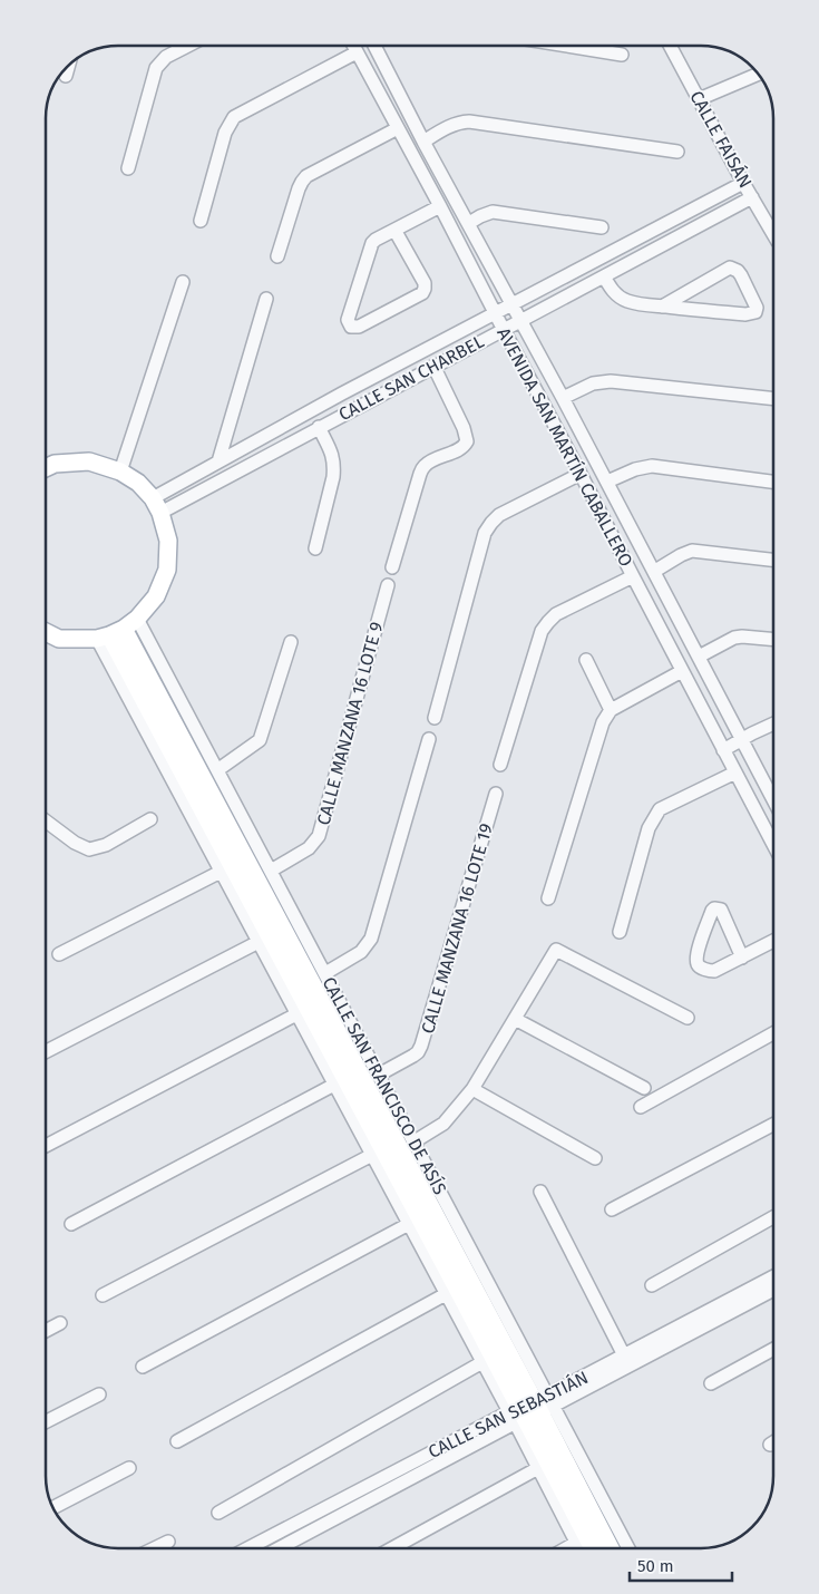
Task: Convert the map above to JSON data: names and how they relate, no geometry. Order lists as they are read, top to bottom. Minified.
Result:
{"streets":{"main road":["CALLE SAN FRANCISCO DE ASÍS"],"street":["CALLE FAISÁN","CALLE SAN CHARBEL","AVENIDA SAN MARTÍN CABALLERO","CALLE MANZANA 16 LOTE 9","CALLE MANZANA 16 LOTE 19","CALLE SAN SEBASTIÁN"]},"crossings":[["CALLE FAISÁN","CALLE SAN CHARBEL"],["CALLE SAN CHARBEL","AVENIDA SAN MARTÍN CABALLERO"],["CALLE MANZANA 16 LOTE 9","CALLE SAN FRANCISCO DE ASÍS"],["CALLE MANZANA 16 LOTE 19","CALLE SAN FRANCISCO DE ASÍS"],["CALLE SAN FRANCISCO DE ASÍS","CALLE SAN SEBASTIÁN"]],"scale_bar":"50 m"}
